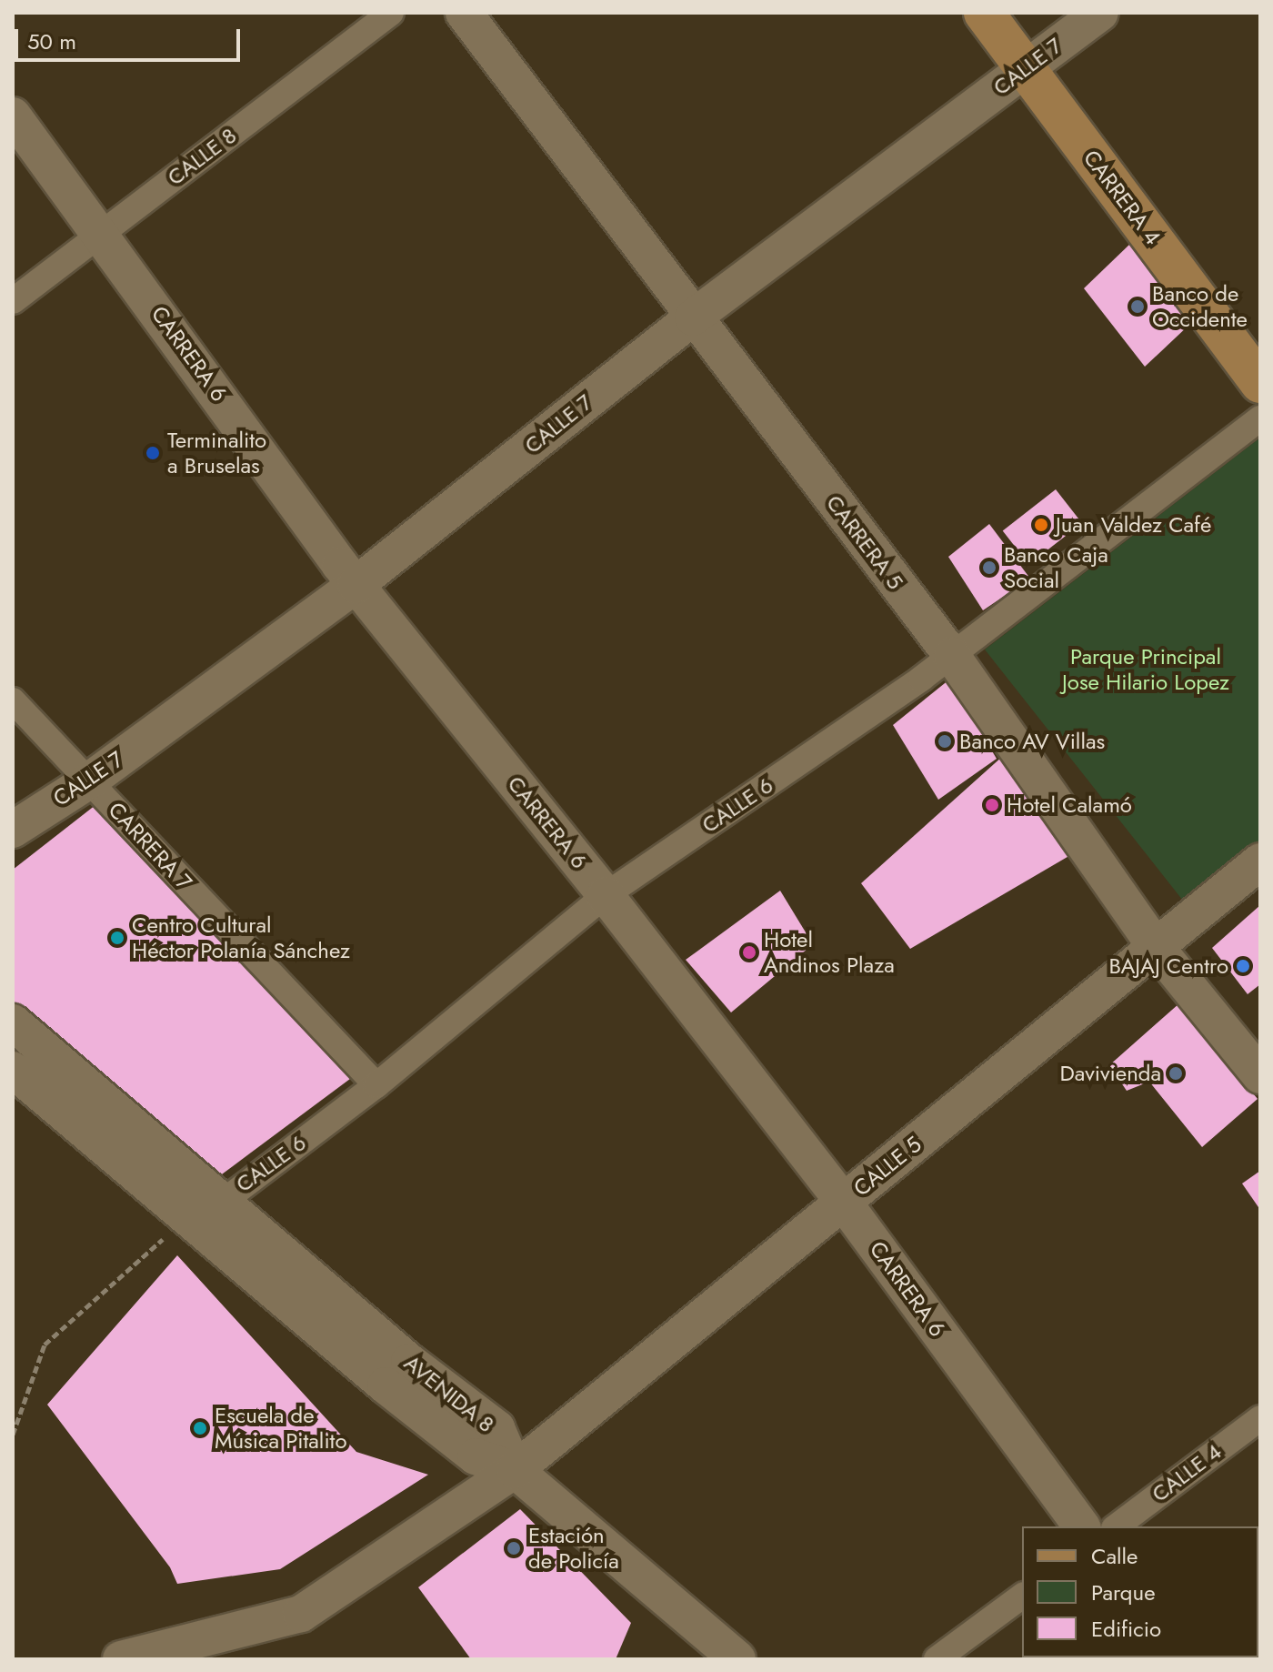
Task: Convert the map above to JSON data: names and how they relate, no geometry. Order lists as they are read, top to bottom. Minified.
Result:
{"streets":{"main road":["CARRERA 4"],"street":["CALLE 7","CALLE 8","CARRERA 6","CARRERA 5","CALLE 6","CARRERA 7","CALLE 5","AVENIDA 8","CALLE 4"]},"crossings":[["CALLE 7","CARRERA 4"],["CALLE 7","CARRERA 6"],["CALLE 7","CARRERA 5"],["CALLE 7","CARRERA 7"],["CALLE 8","CARRERA 6"],["CARRERA 6","CALLE 6"],["CARRERA 6","CALLE 5"],["CARRERA 5","CALLE 6"],["CARRERA 5","CALLE 5"],["CALLE 6","CARRERA 7"],["CALLE 6","AVENIDA 8"],["CALLE 5","AVENIDA 8"]],"parks":["Parque Principal Jose Hilario Lopez"],"places":["Banco de Occidente","Terminalito a Bruselas","Juan Valdez Café","Banco Caja Social","Banco AV Villas","Hotel Calamó","Centro Cultural Héctor Polanía Sánchez","Hotel Andinos Plaza","BAJAJ Centro","Davivienda","Escuela de Música Pitalito","Estación de Policía"],"legend":["Calle","Parque","Edificio"],"scale_bar":"50 m"}
